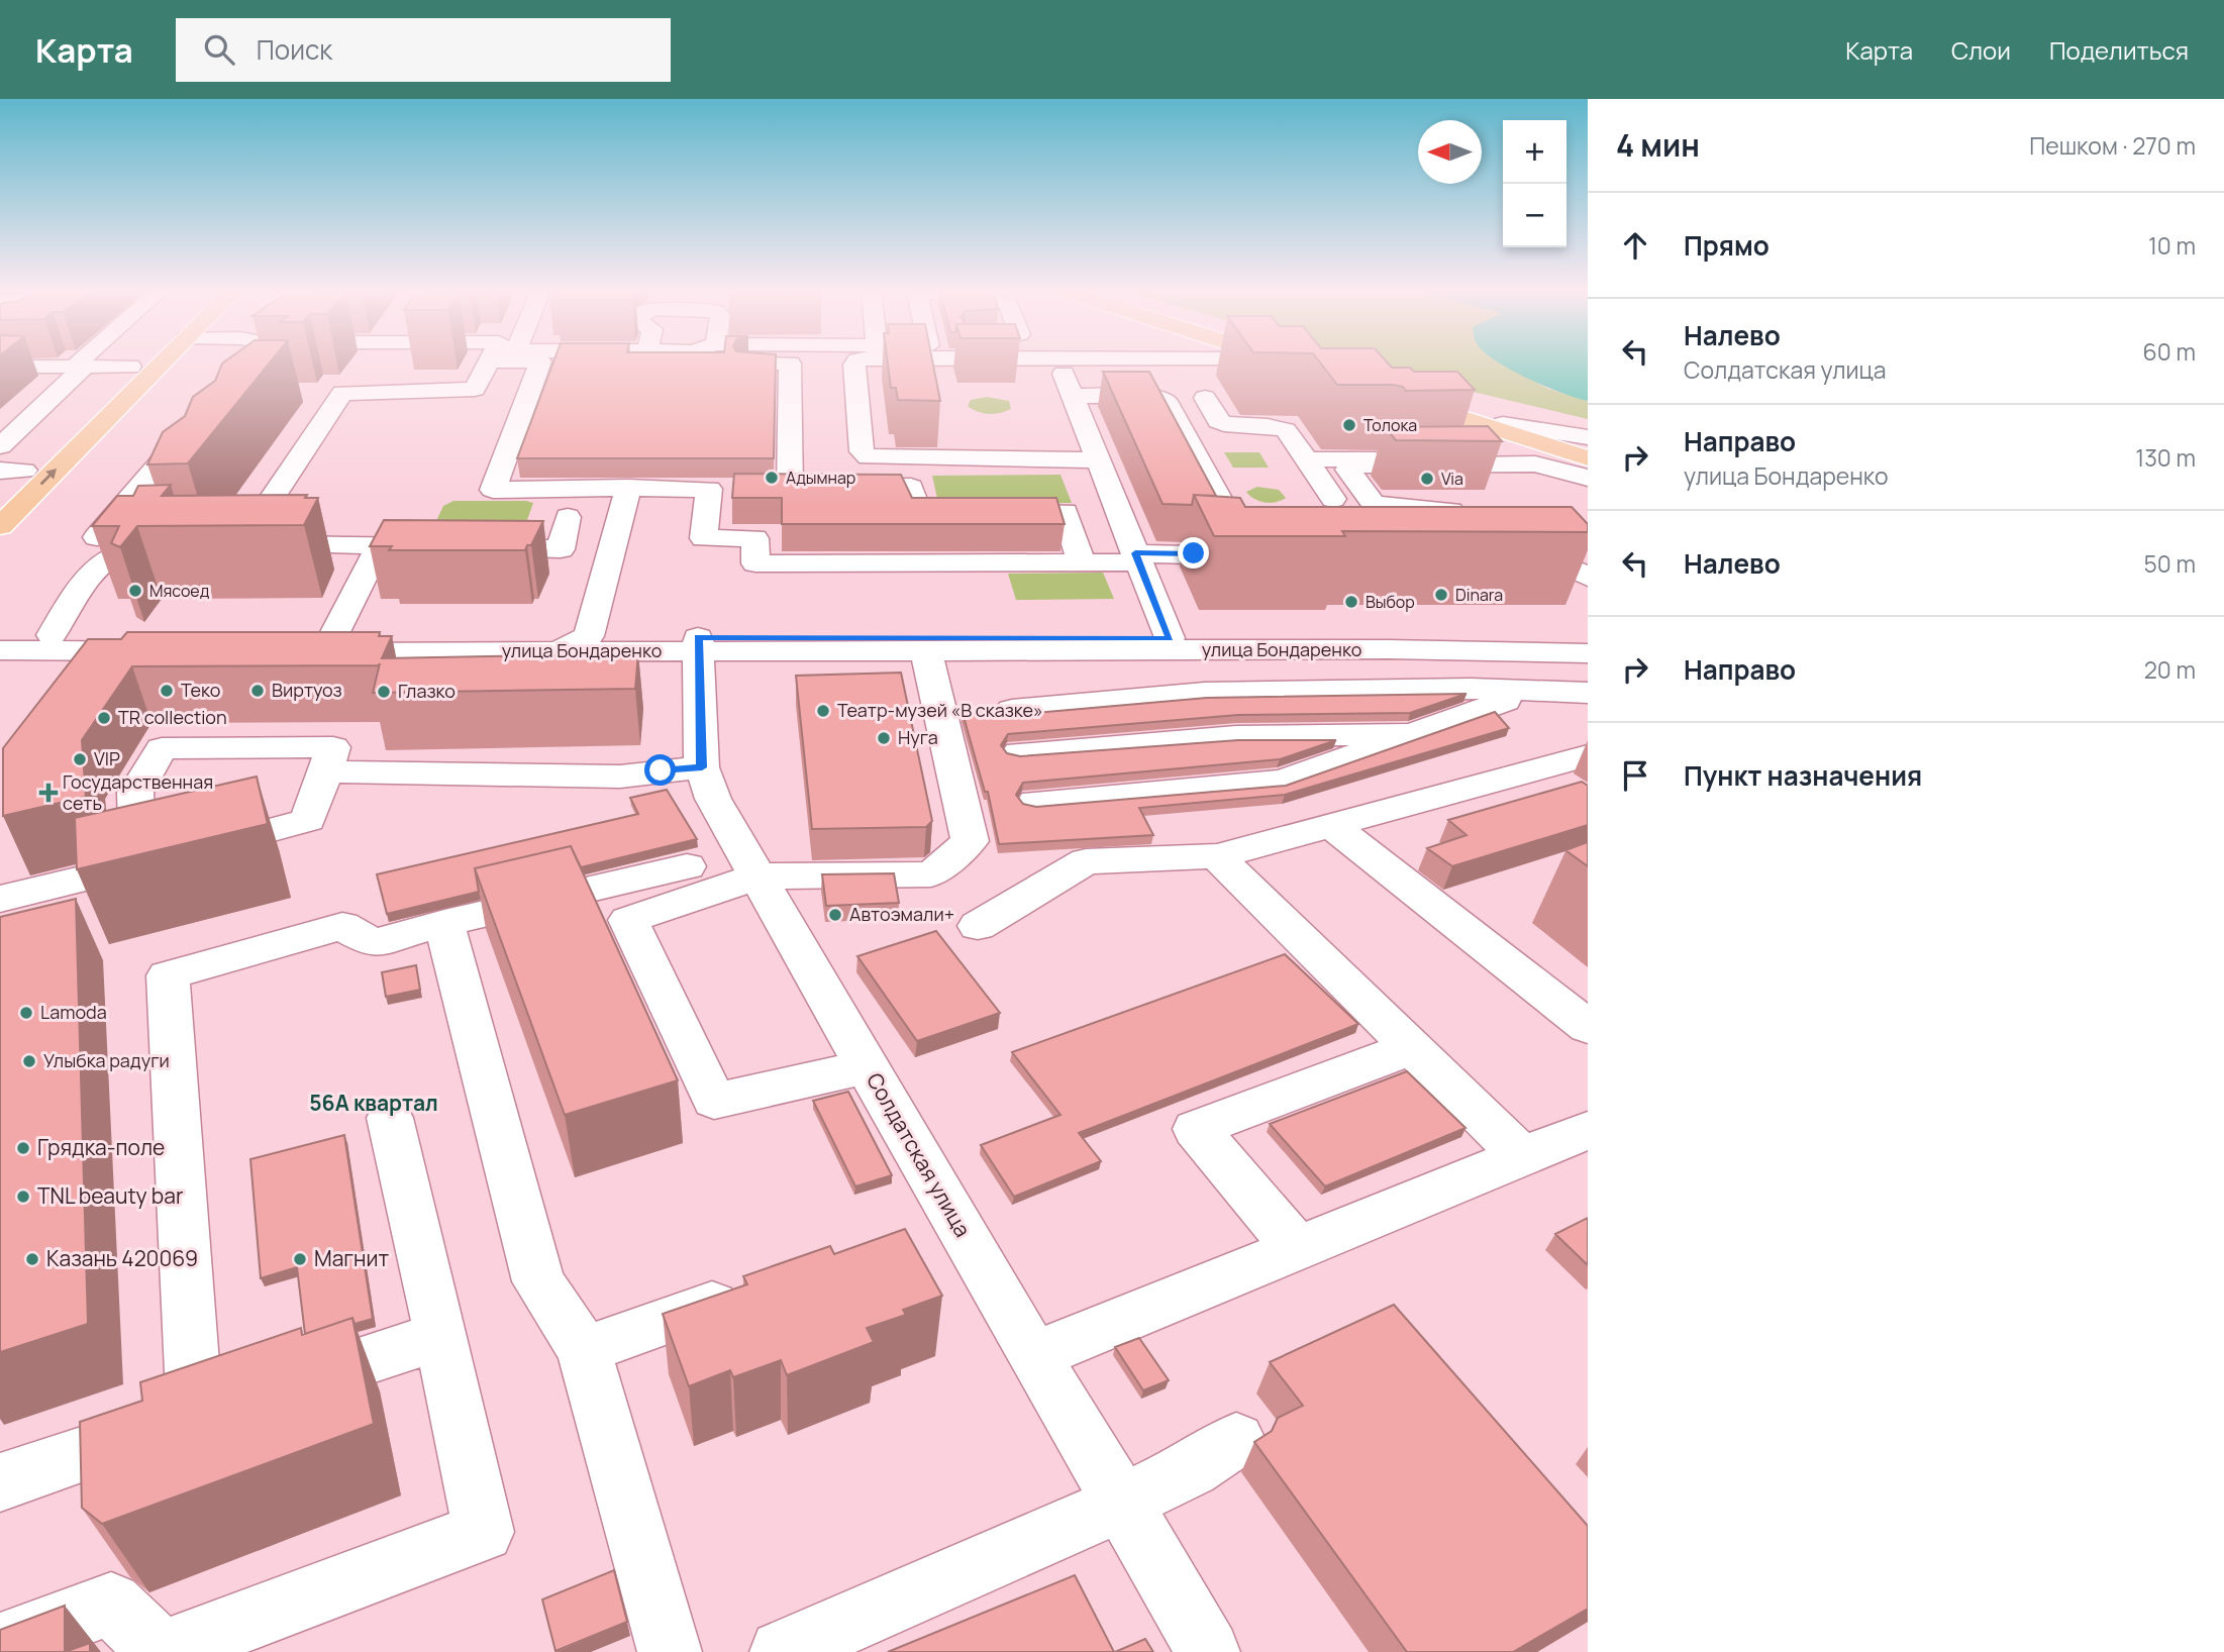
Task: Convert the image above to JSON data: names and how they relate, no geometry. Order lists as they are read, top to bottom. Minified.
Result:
{"streets":{"street":["улица Бондаренко","Солдатская улица"]},"crossings":[["улица Бондаренко","Солдатская улица"]],"districts":["56А квартал"],"places":{"other":["Толока","Адымнар","Via","Мясоед","Dinara","Выбор","Теко","Виртуоз","Глазко","Театр-музей «В сказке»","TR collection","Нуга","VIP","Автоэмали+","Lamoda","Улыбка радуги","Грядка-поле","TNL beauty bar","Казань 420069","Магнит"],"health":["Государственная сеть"]},"north":"left","page":{"header":"Карта","search":"Поиск","nav":["Карта","Слои","Поделиться"],"heading":["4 мин","Пешком · 270 m"],"map_buttons":["+","−"],"list":[["Прямо","10 m"],["Налево","Солдатская улица","60 m"],["Направо","улица Бондаренко","130 m"],["Налево","50 m"],["Направо","20 m"],"Пункт назначения"]}}
